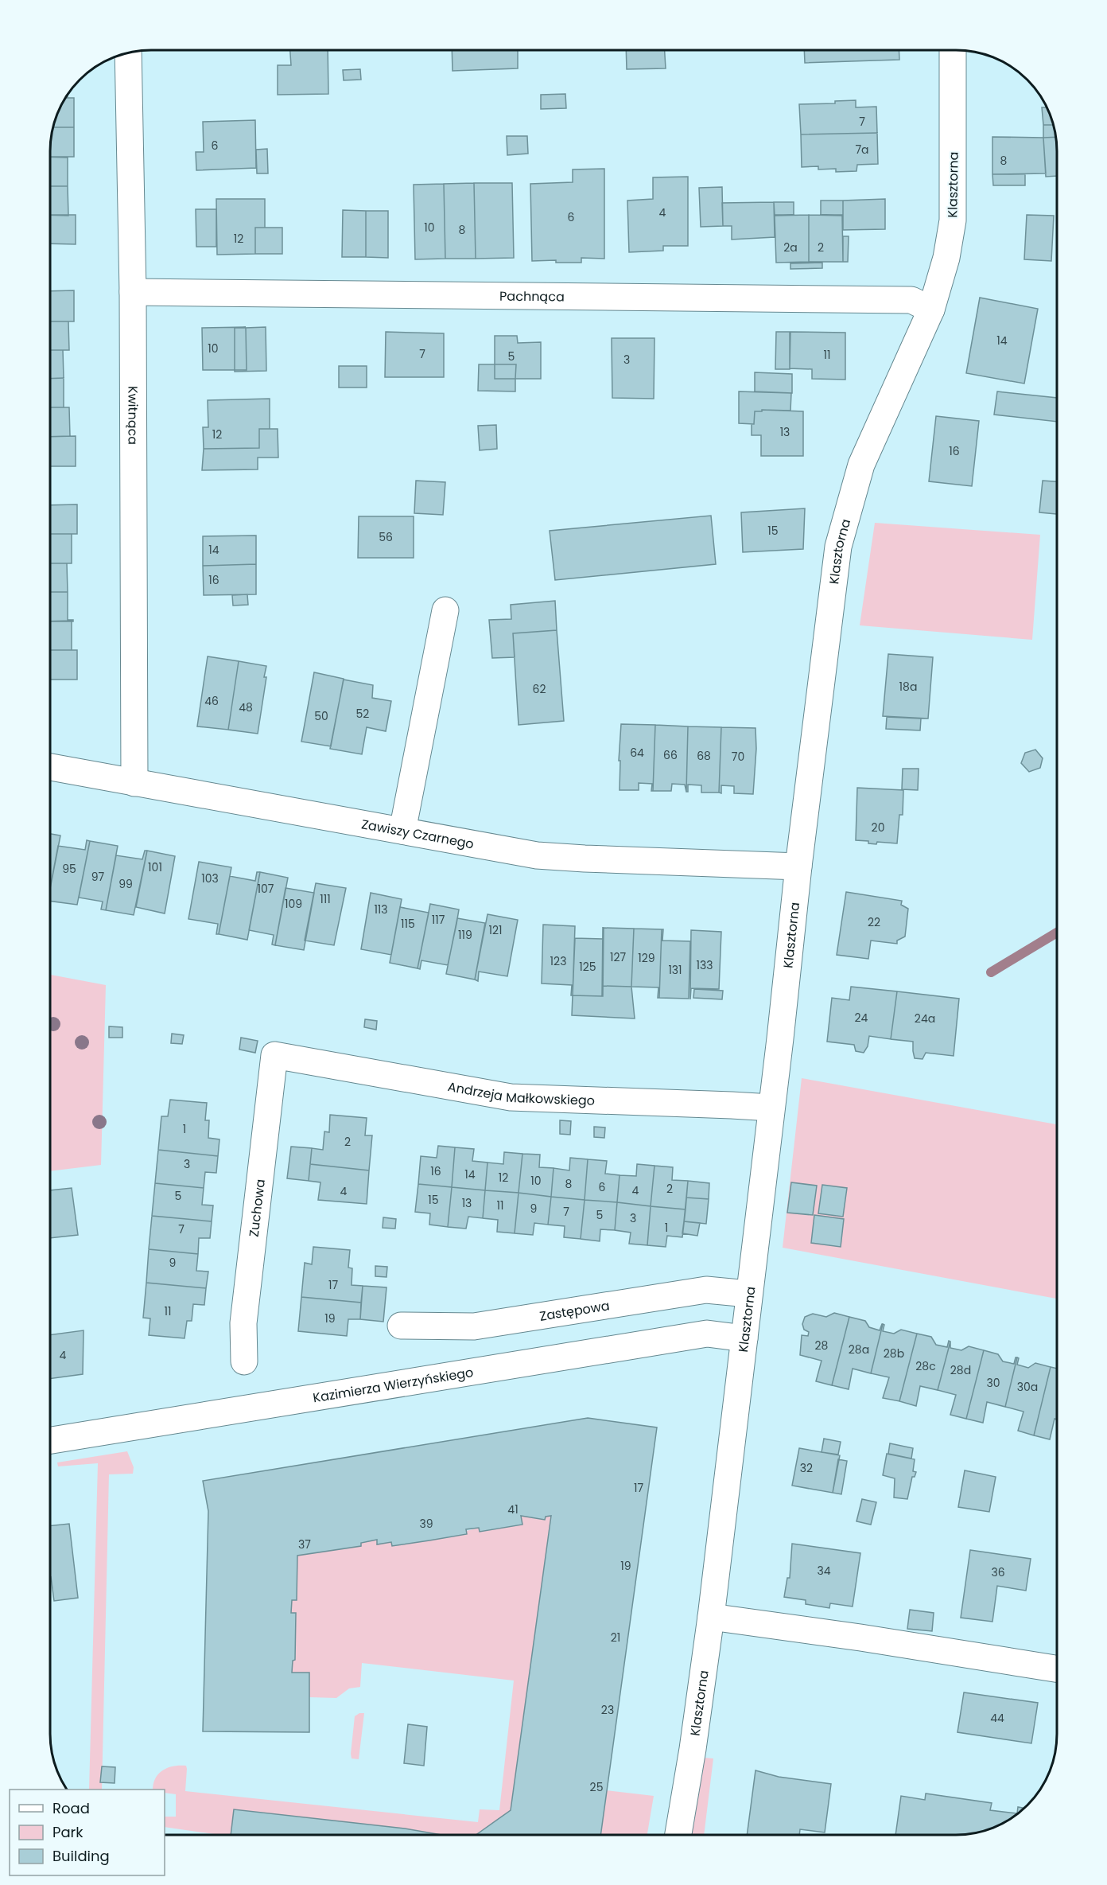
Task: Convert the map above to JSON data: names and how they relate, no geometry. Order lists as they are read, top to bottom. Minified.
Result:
{"streets":{"street":["Klasztorna","Pachnąca","Kwitnąca","Zawiszy Czarnego","Andrzeja Małkowskiego","Zuchowa","Zastępowa","Kazimierza Wierzyńskiego"]},"crossings":[["Klasztorna","Pachnąca"],["Klasztorna","Zawiszy Czarnego"],["Klasztorna","Andrzeja Małkowskiego"],["Klasztorna","Zastępowa"],["Klasztorna","Kazimierza Wierzyńskiego"],["Pachnąca","Kwitnąca"],["Kwitnąca","Zawiszy Czarnego"],["Andrzeja Małkowskiego","Zuchowa"]],"house_numbers":["7","6","7a","8","4","6","10","8","12","2a","2","14","10","7","11","5","3","13","12","16","15","56","14","16","18a","62","46","48","52","50","64","66","68","70","20","101","95","97","103","99","107","111","109","113","117","22","115","121","119","127","129","123","133","125","131","24","24a","1","2","3","16","14","12","10","8","6","2","4","4","5","15","13","11","9","7","5","3","1","7","9","17","11","19","28","28a","28b","4","28c","28d","30","30a","32","17","41","39","37","19","34","36","21","23","44","25"],"legend":["Road","Park","Building"]}
